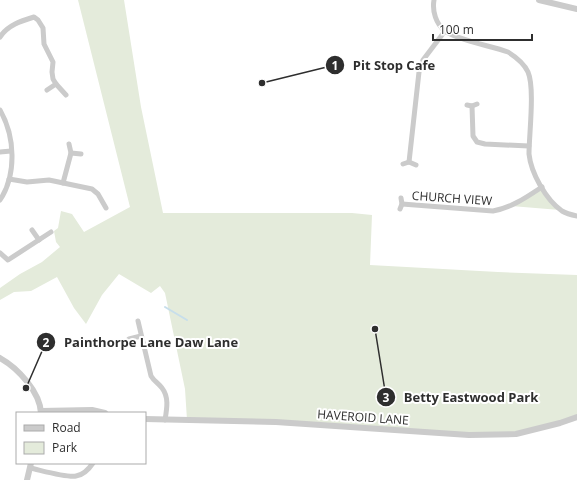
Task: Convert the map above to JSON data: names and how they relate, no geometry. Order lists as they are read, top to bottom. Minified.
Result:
{"streets":{"street":["CHURCH VIEW","HAVEROID LANE"]},"places":["Pit Stop Cafe","Betty Eastwood Park","Painthorpe Lane Daw Lane"],"legend":["Road","Park"],"scale_bar":"100 m"}
